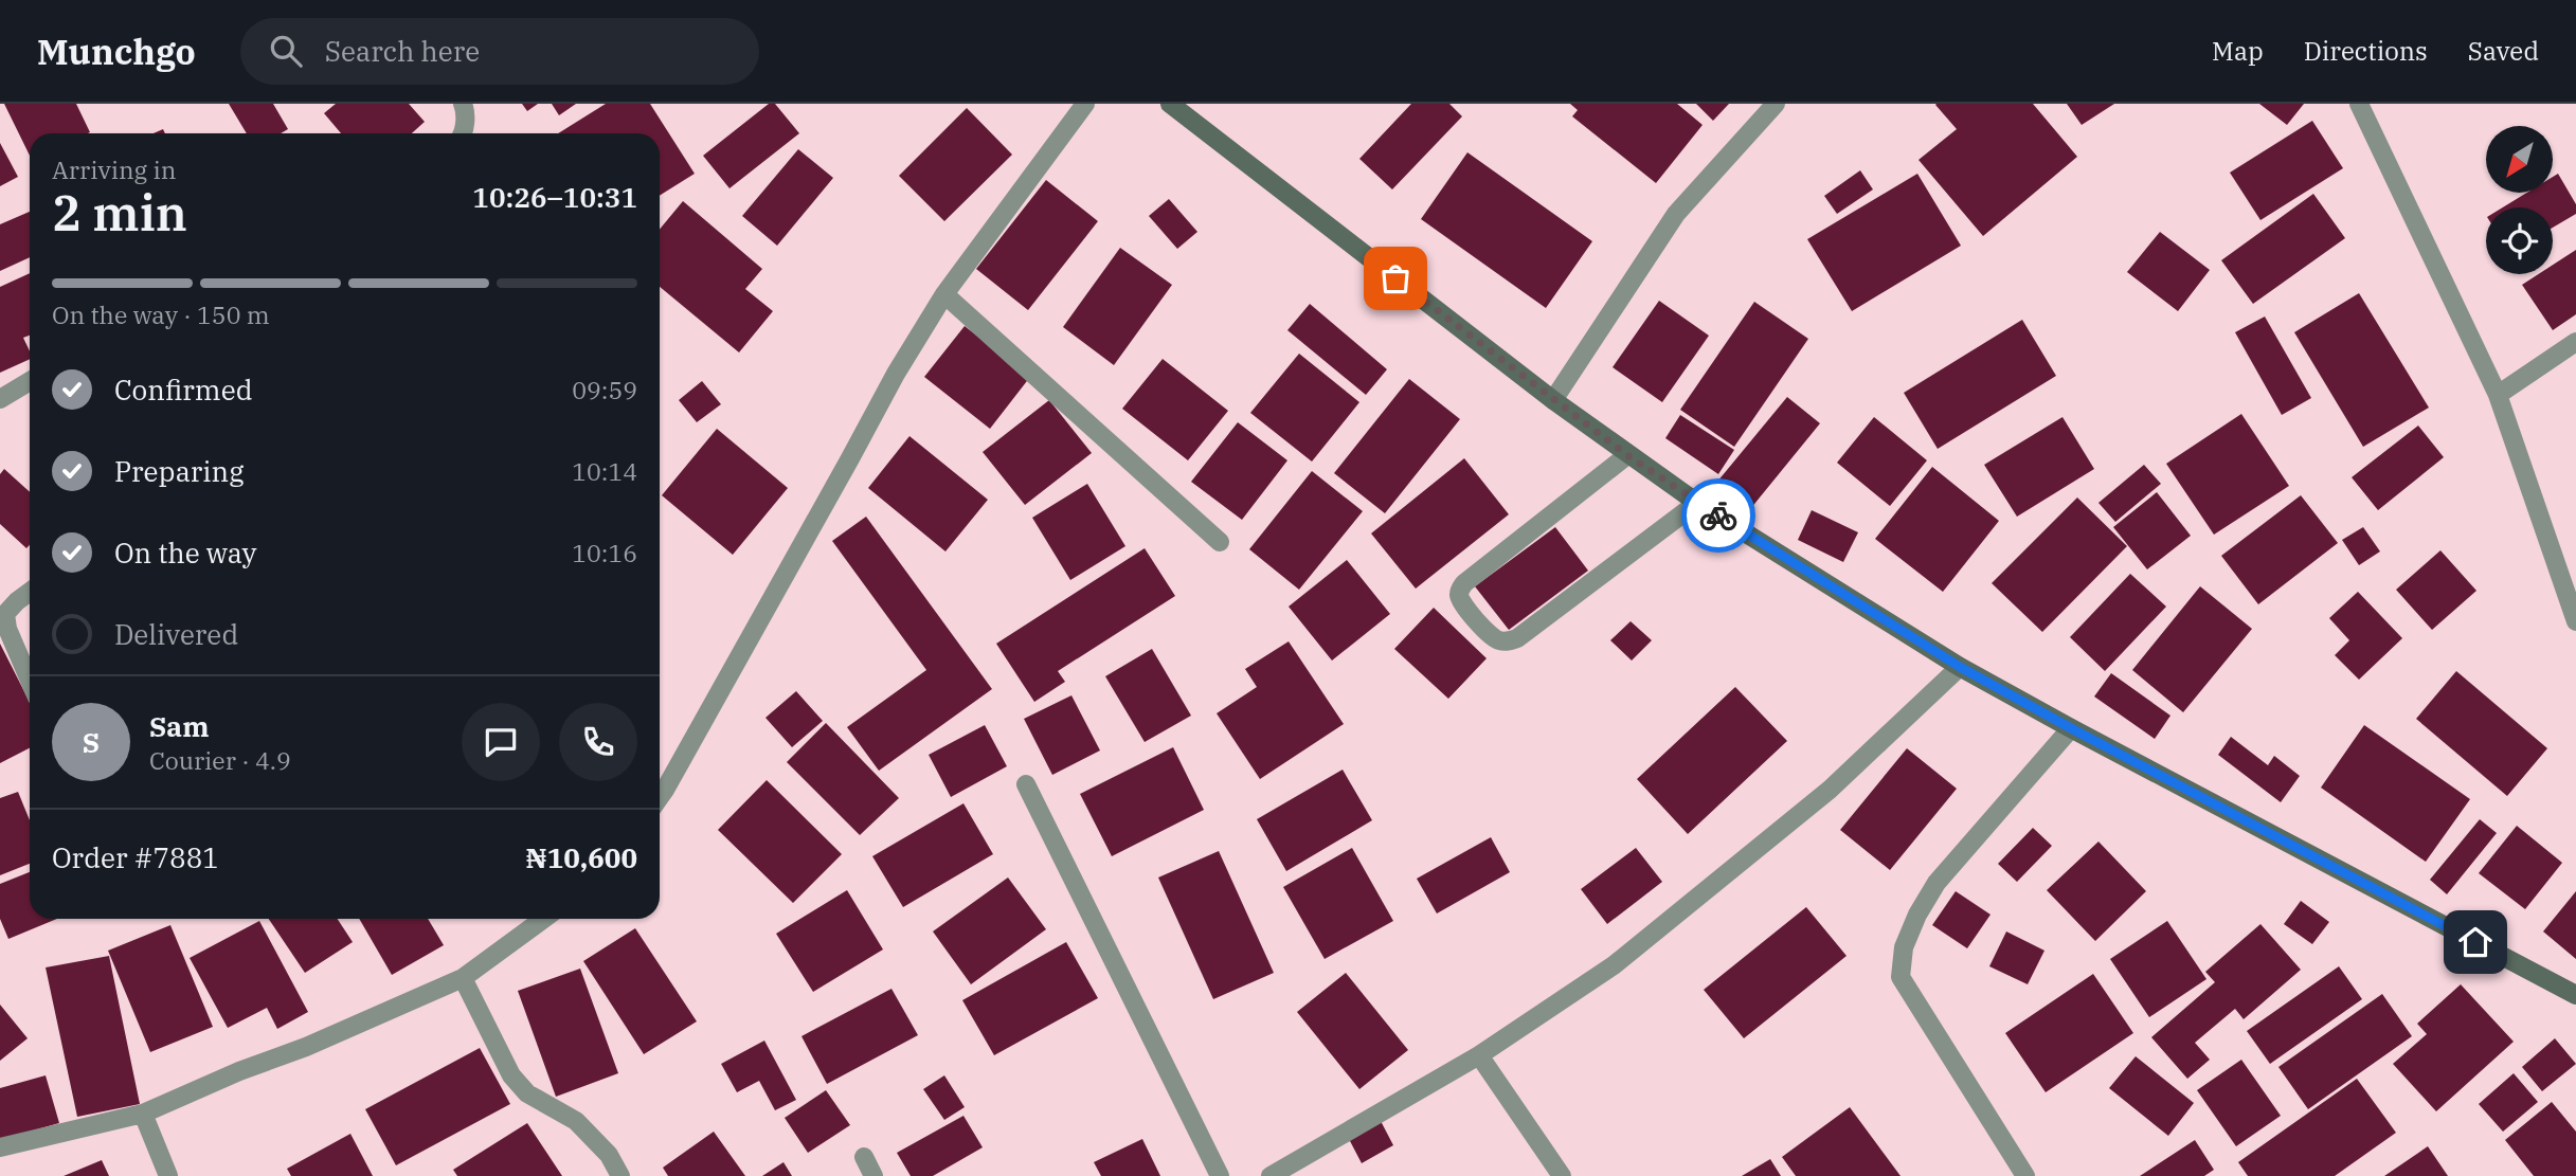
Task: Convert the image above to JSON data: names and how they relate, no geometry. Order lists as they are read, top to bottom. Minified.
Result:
{"north":"bottom left","page":{"header":"Munchgo","search":"Search here","nav":["Map","Directions","Saved"],"heading":["2 min","Arriving in","10:26–10:31"],"panel":["Sam","Courier · 4.9","Order #7881","₦10,600"],"bar":"On the way · 150 m","list":[["Confirmed","09:59"],["Preparing","10:14"],["On the way","10:16"],"Delivered"],"round":"S"}}
